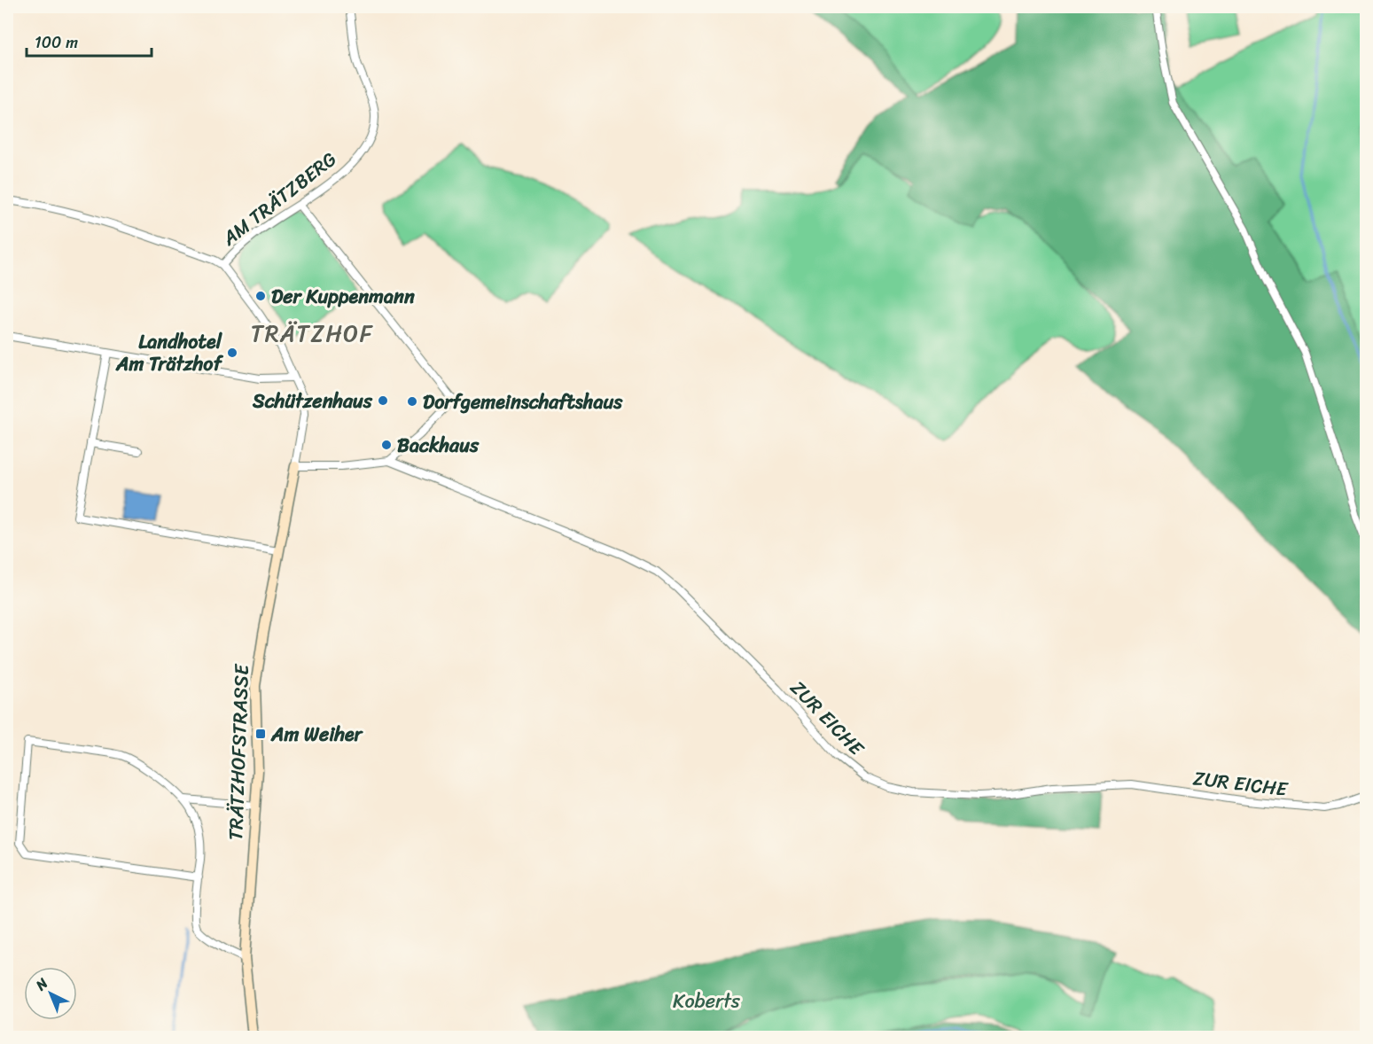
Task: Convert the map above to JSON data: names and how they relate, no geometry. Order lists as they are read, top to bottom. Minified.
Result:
{"streets":{"street":["AM TRÄTZBERG","ZUR EICHE","TRÄTZHOFSTRASSE"]},"crossings":[["AM TRÄTZBERG","TRÄTZHOFSTRASSE"]],"districts":["TRÄTZHOF"],"parks":["Koberts"],"places":{"other":["Der Kuppenmann","Landhotel Am Trätzhof","Schützenhaus","Dorfgemeinschaftshaus","Backhaus"],"transit":["Am Weiher"]},"scale_bar":"100 m","north":"top left"}
